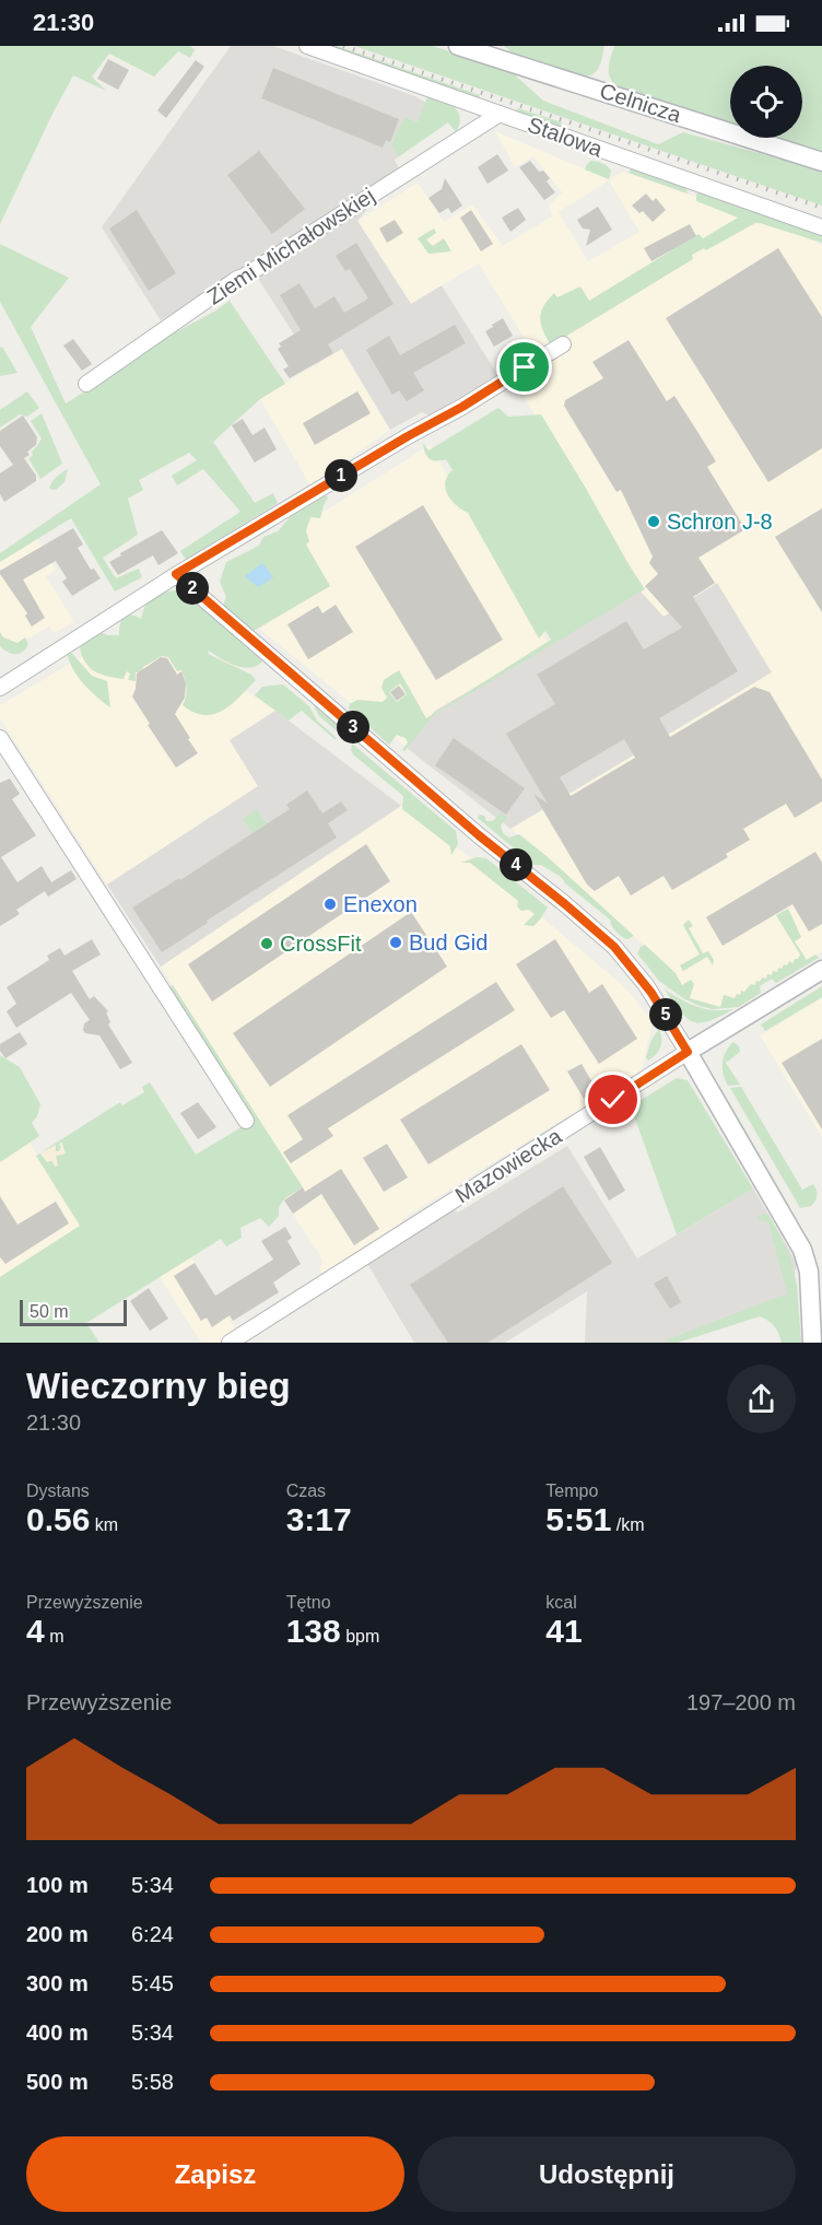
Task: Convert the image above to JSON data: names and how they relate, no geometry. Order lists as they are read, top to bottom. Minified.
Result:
{"streets":{"street":["Celnicza","Stalowa","Ziemi Michałowskiej","Mazowiecka"]},"crossings":[["Stalowa","Ziemi Michałowskiej"]],"places":["Schron J-8","Enexon","Bud Gid","CrossFit"],"scale_bar":"50 m","page":{"status":"21:30","pins":["1","2","3","4","5"],"scale":"50 m","heading":["Wieczorny bieg","21:30"],"stats":[["Dystans","0.56 km"],["Czas","3:17"],["Tempo","5:51 /km"],["Przewyższenie","4 m"],["Tętno","138 bpm"],["kcal","41"]],"chart":["Przewyższenie","197–200 m"],"list":[{"name":"100 m","note":"5:34"},{"name":"200 m","note":"6:24"},{"name":"300 m","note":"5:45"},{"name":"400 m","note":"5:34"},{"name":"500 m","note":"5:58"}],"buttons":["Zapisz","Udostępnij"]}}
